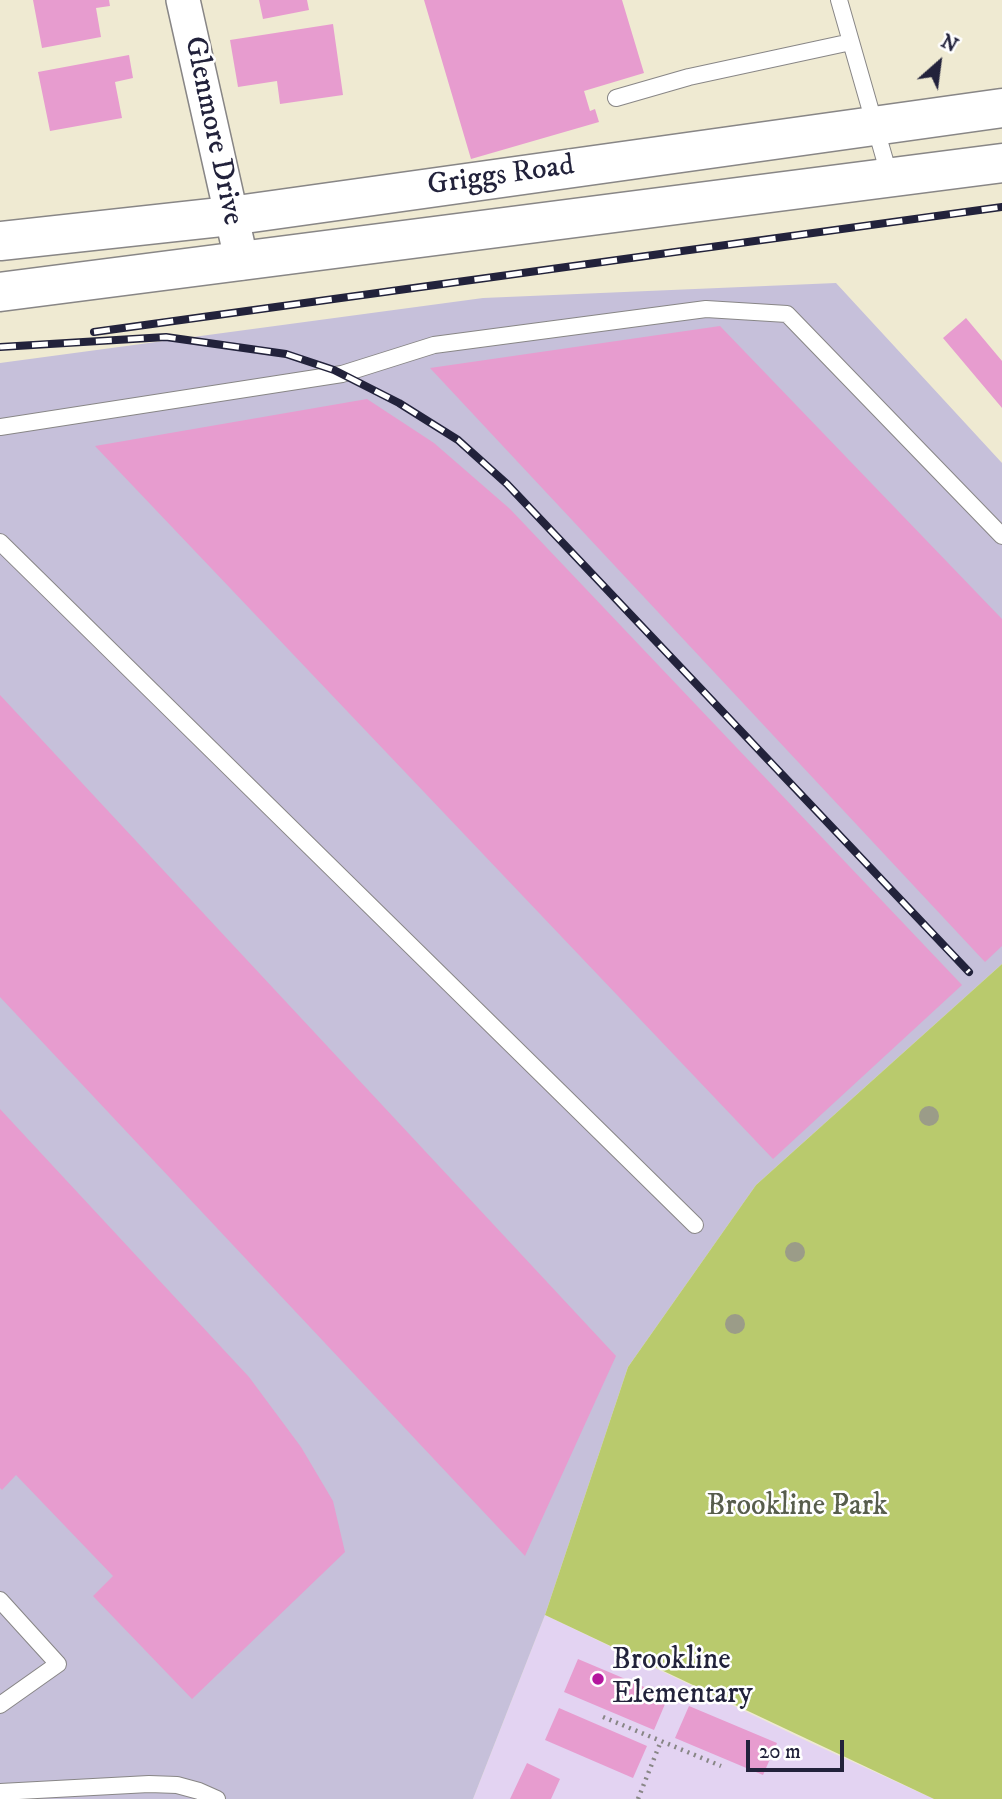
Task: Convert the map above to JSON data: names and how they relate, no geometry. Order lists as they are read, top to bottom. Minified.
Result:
{"streets":{"main road":["Griggs Road"],"street":["Glenmore Drive"]},"crossings":[["Glenmore Drive","Griggs Road"]],"parks":["Brookline Park"],"places":["Brookline Elementary"],"scale_bar":"20 m","north":"top right"}
